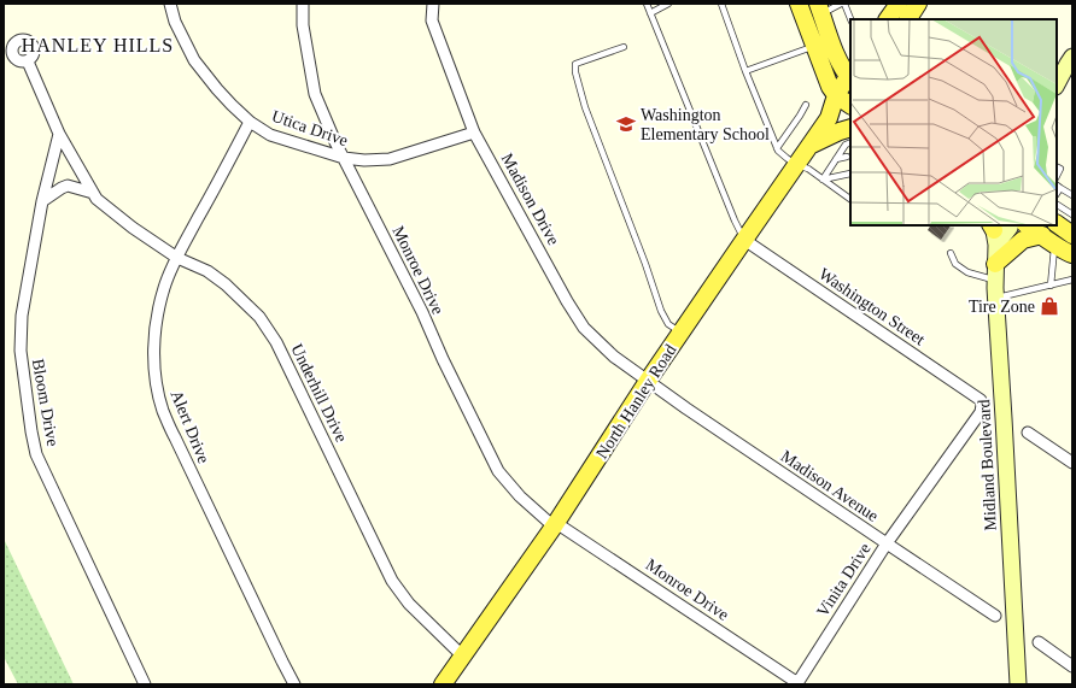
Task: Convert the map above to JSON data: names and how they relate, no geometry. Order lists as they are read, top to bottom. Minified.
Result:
{"streets":{"main road":["North Hanley Road","Midland Boulevard"],"street":["Utica Drive","Madison Drive","Monroe Drive","Washington Street","Underhill Drive","Bloom Drive","Alert Drive","Madison Avenue","Vinita Drive"]},"crossings":[["Utica Drive","Madison Drive"],["Utica Drive","Monroe Drive"],["Utica Drive","Alert Drive"],["Madison Drive","North Hanley Road"],["Madison Drive","Madison Avenue"],["Monroe Drive","North Hanley Road"],["Monroe Drive","Vinita Drive"],["Washington Street","North Hanley Road"],["Washington Street","Vinita Drive"],["Underhill Drive","North Hanley Road"],["Underhill Drive","Bloom Drive"],["Underhill Drive","Alert Drive"],["North Hanley Road","Madison Avenue"],["Madison Avenue","Vinita Drive"]],"districts":["HANLEY HILLS"],"places":{"school or university":["Washington Elementary School"],"shop":["Tire Zone"]}}
